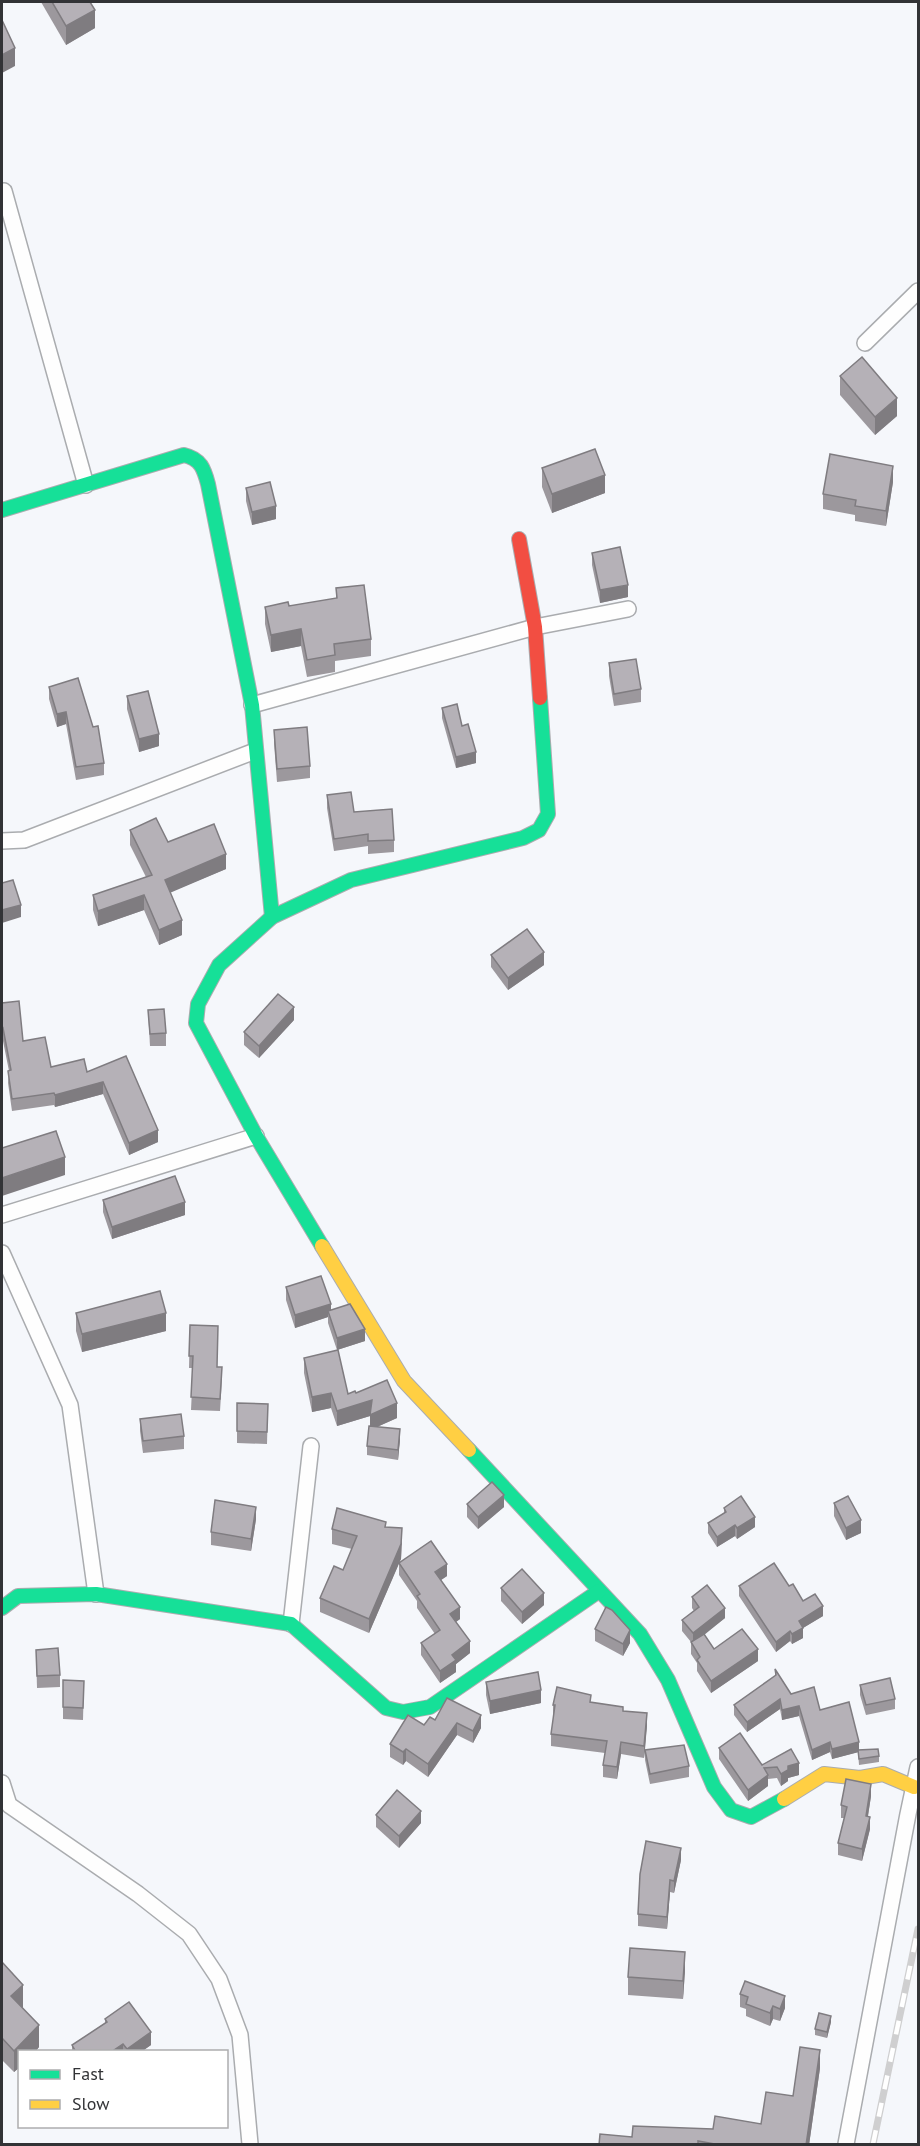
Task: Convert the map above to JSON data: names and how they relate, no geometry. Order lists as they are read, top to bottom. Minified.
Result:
{"legend":["Fast","Slow"]}
